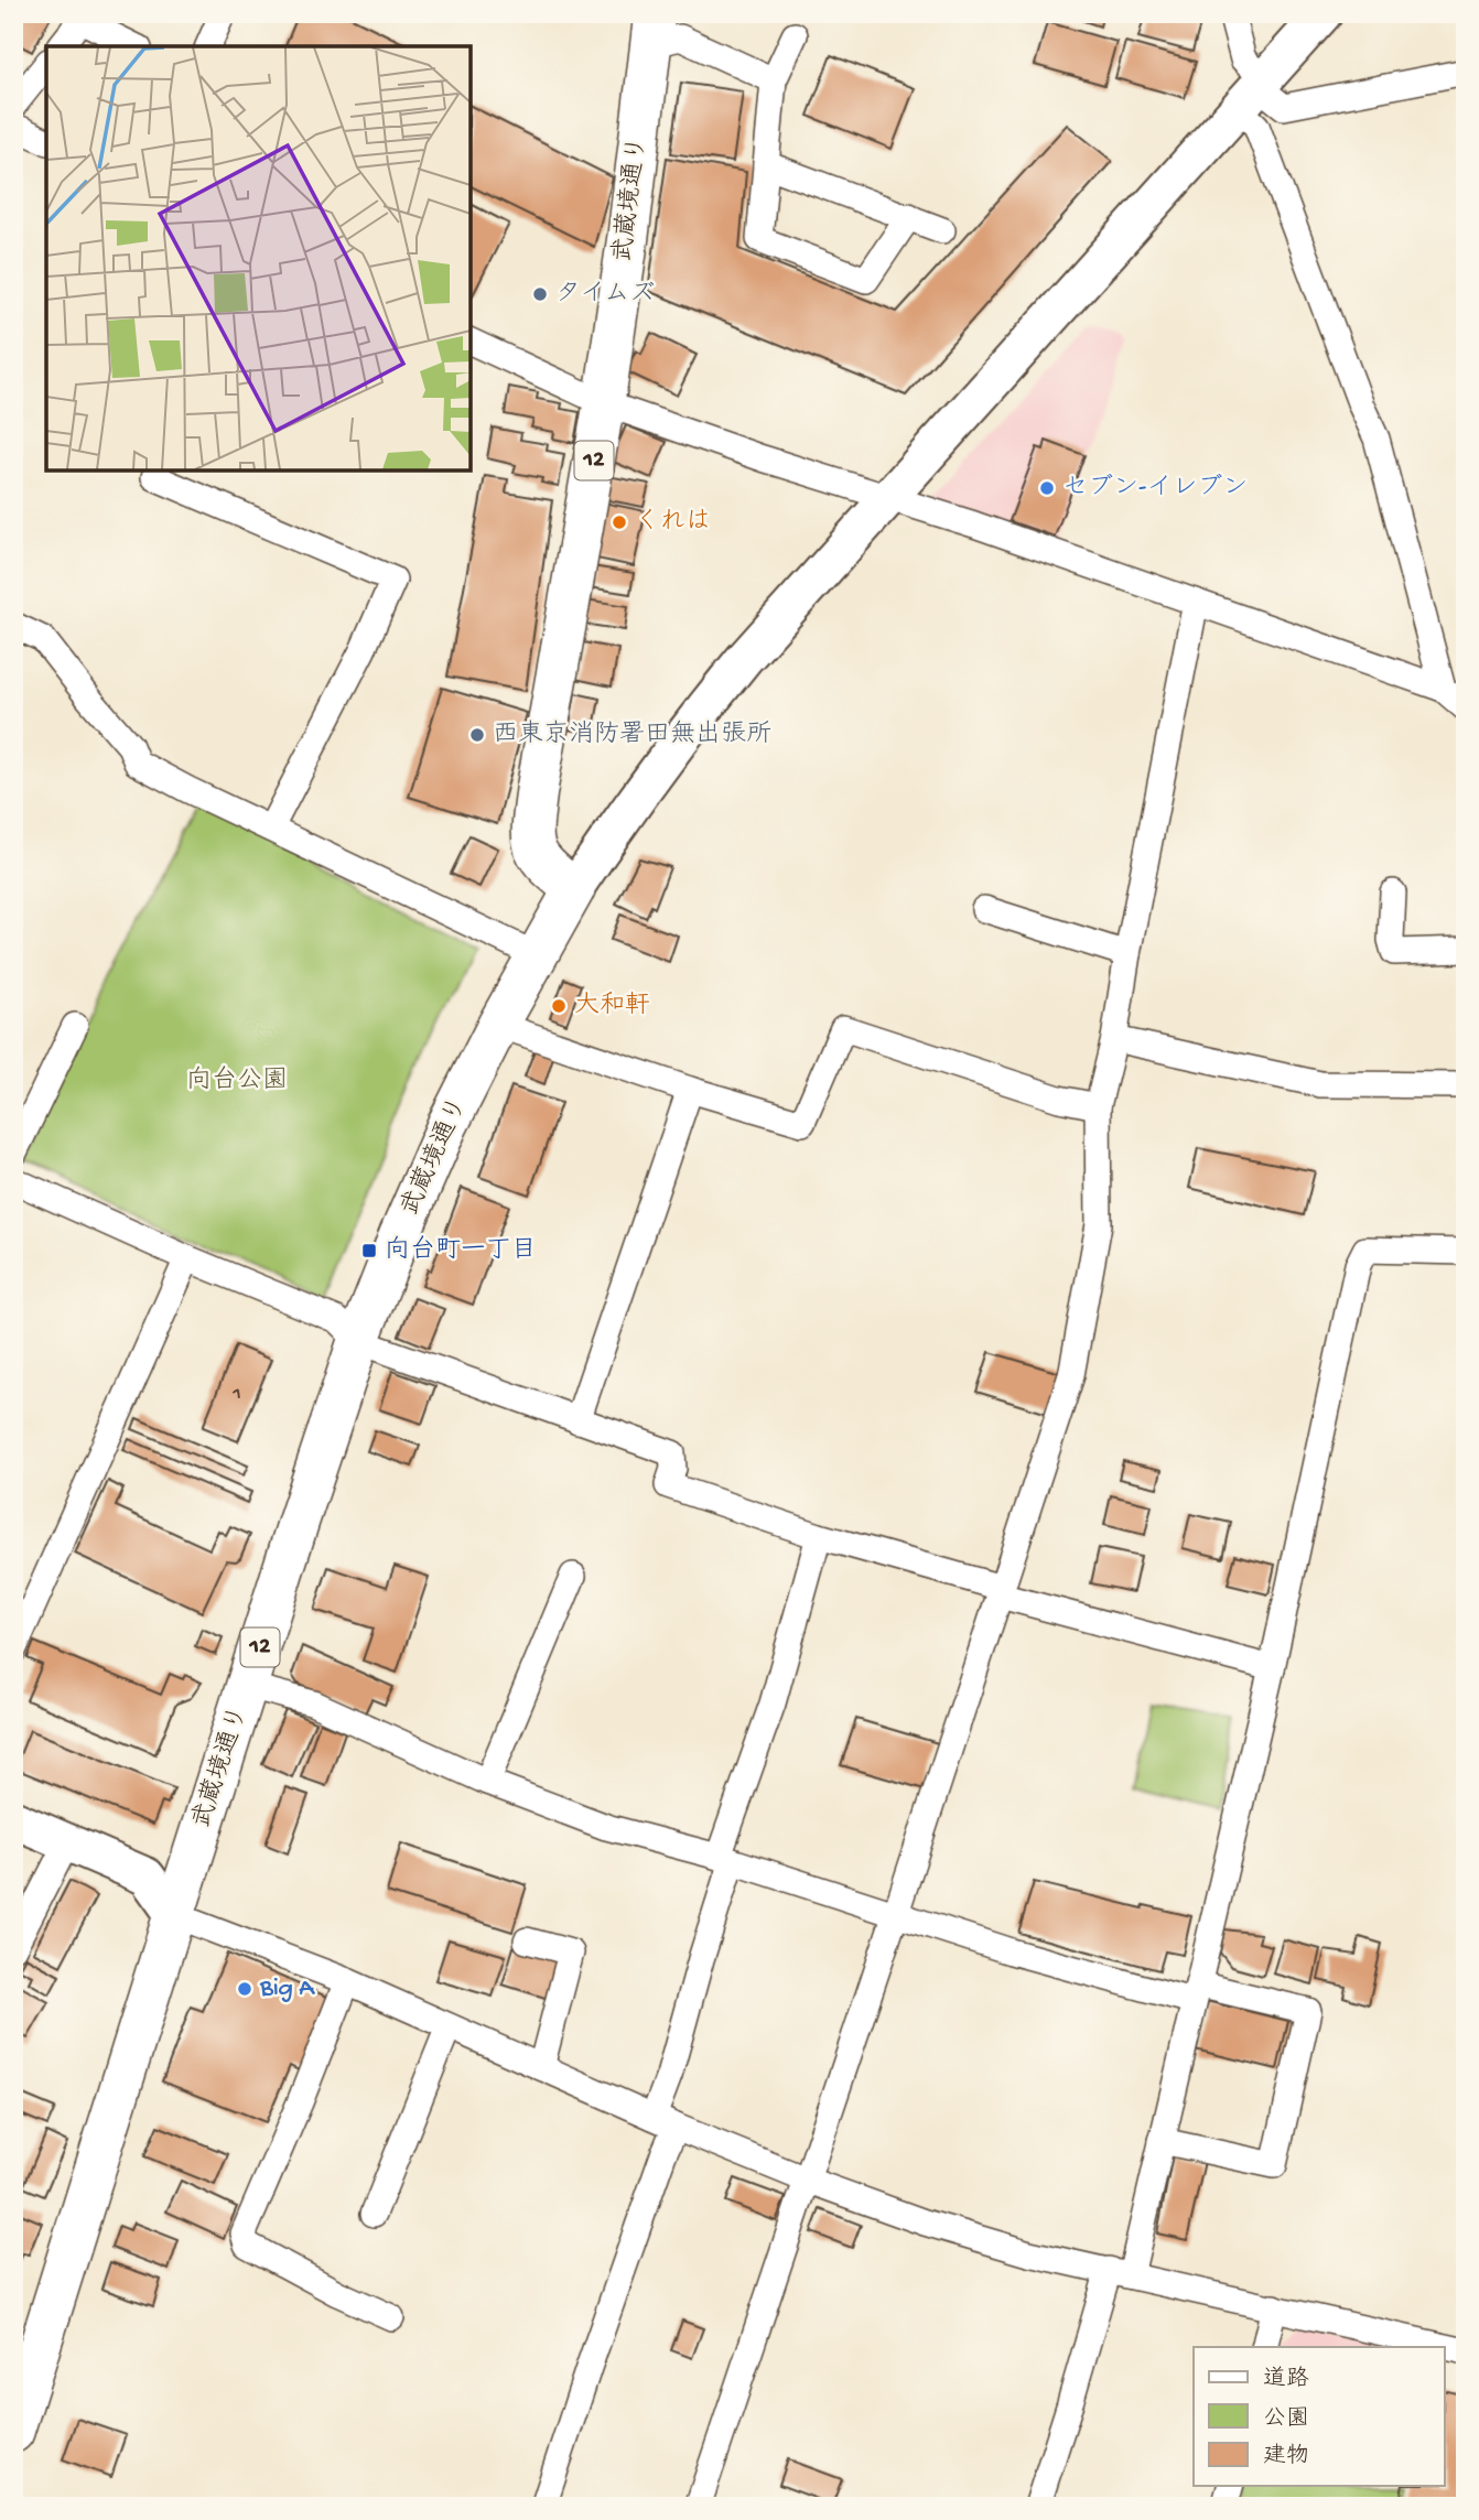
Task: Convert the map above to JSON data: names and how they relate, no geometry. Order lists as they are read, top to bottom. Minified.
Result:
{"streets":{"main road":["武蔵境通り","12"]},"parks":["向台公園"],"places":{"other":["タイムズ","セブン-イレブン","くれは","西東京消防署田無出張所","大和軒","Big A"],"transit":["向台町一丁目"]},"house_numbers":["1"],"legend":["道路","公園","建物"]}
